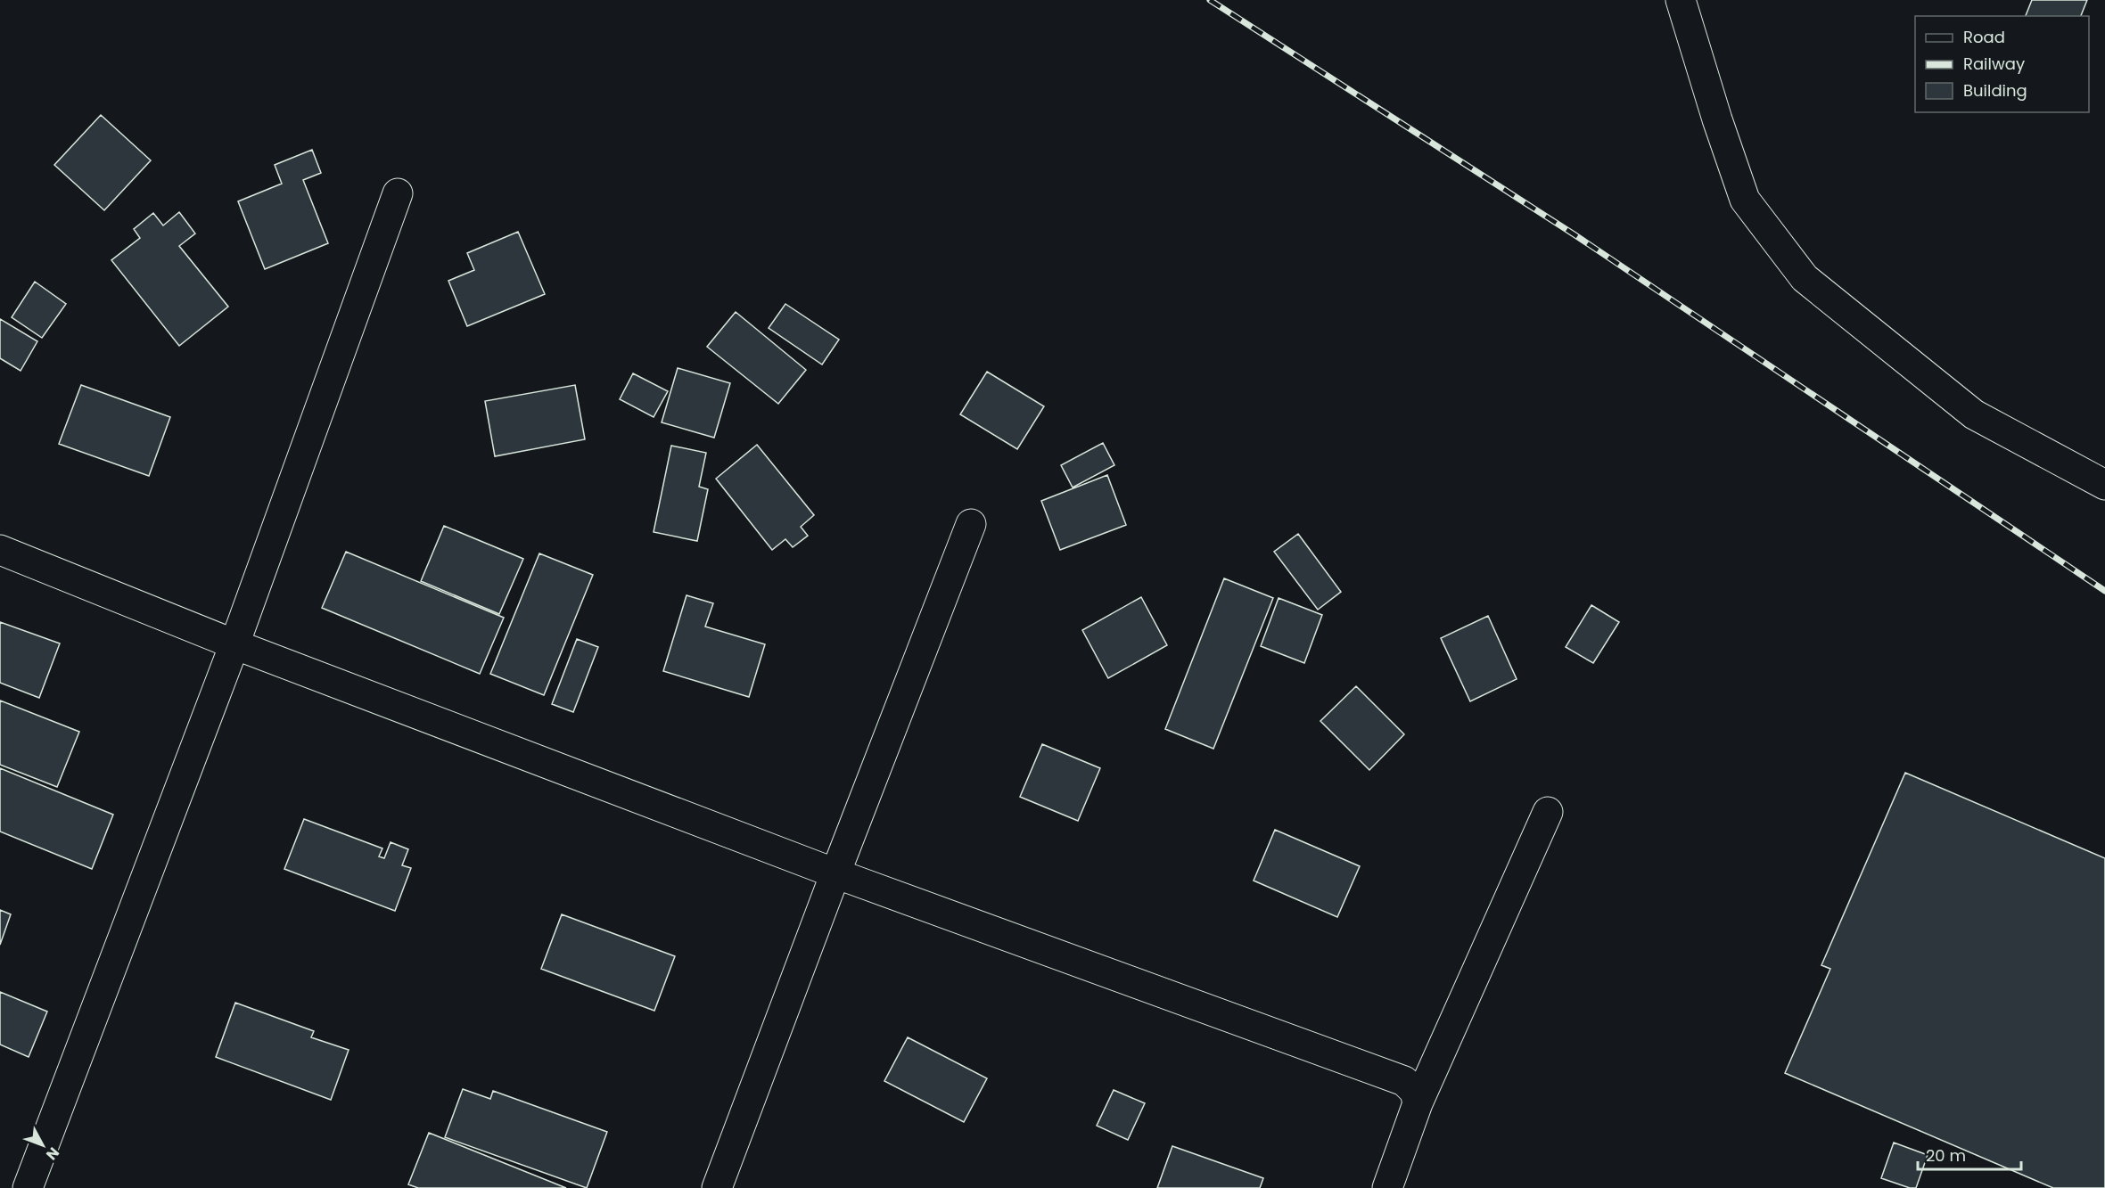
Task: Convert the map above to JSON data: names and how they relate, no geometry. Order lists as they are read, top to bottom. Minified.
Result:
{"legend":["Road","Railway","Building"],"scale_bar":"20 m","north":"bottom right"}
